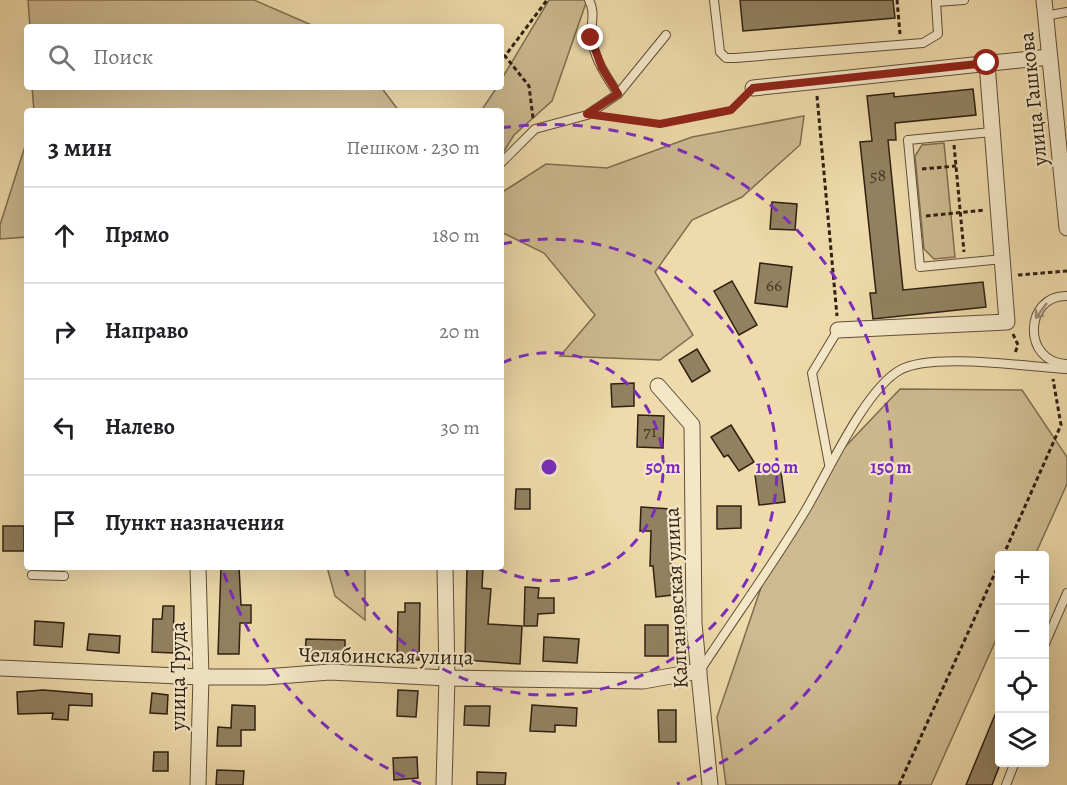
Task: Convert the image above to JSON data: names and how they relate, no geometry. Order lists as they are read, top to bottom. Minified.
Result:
{"streets":{"street":["улица Гашкова","Калгановская улица","Челябинская улица","улица Труда"]},"crossings":[["Калгановская улица","Челябинская улица"],["Челябинская улица","улица Труда"]],"house_numbers":["58","66","71"],"page":{"search":"Поиск","heading":["3 мин","Пешком · 230 m"],"list":[["Прямо","180 m"],["Направо","20 m"],["Налево","30 m"],"Пункт назначения"],"map_buttons":["+","−"]},"rings":["50 m","100 m","150 m"]}
